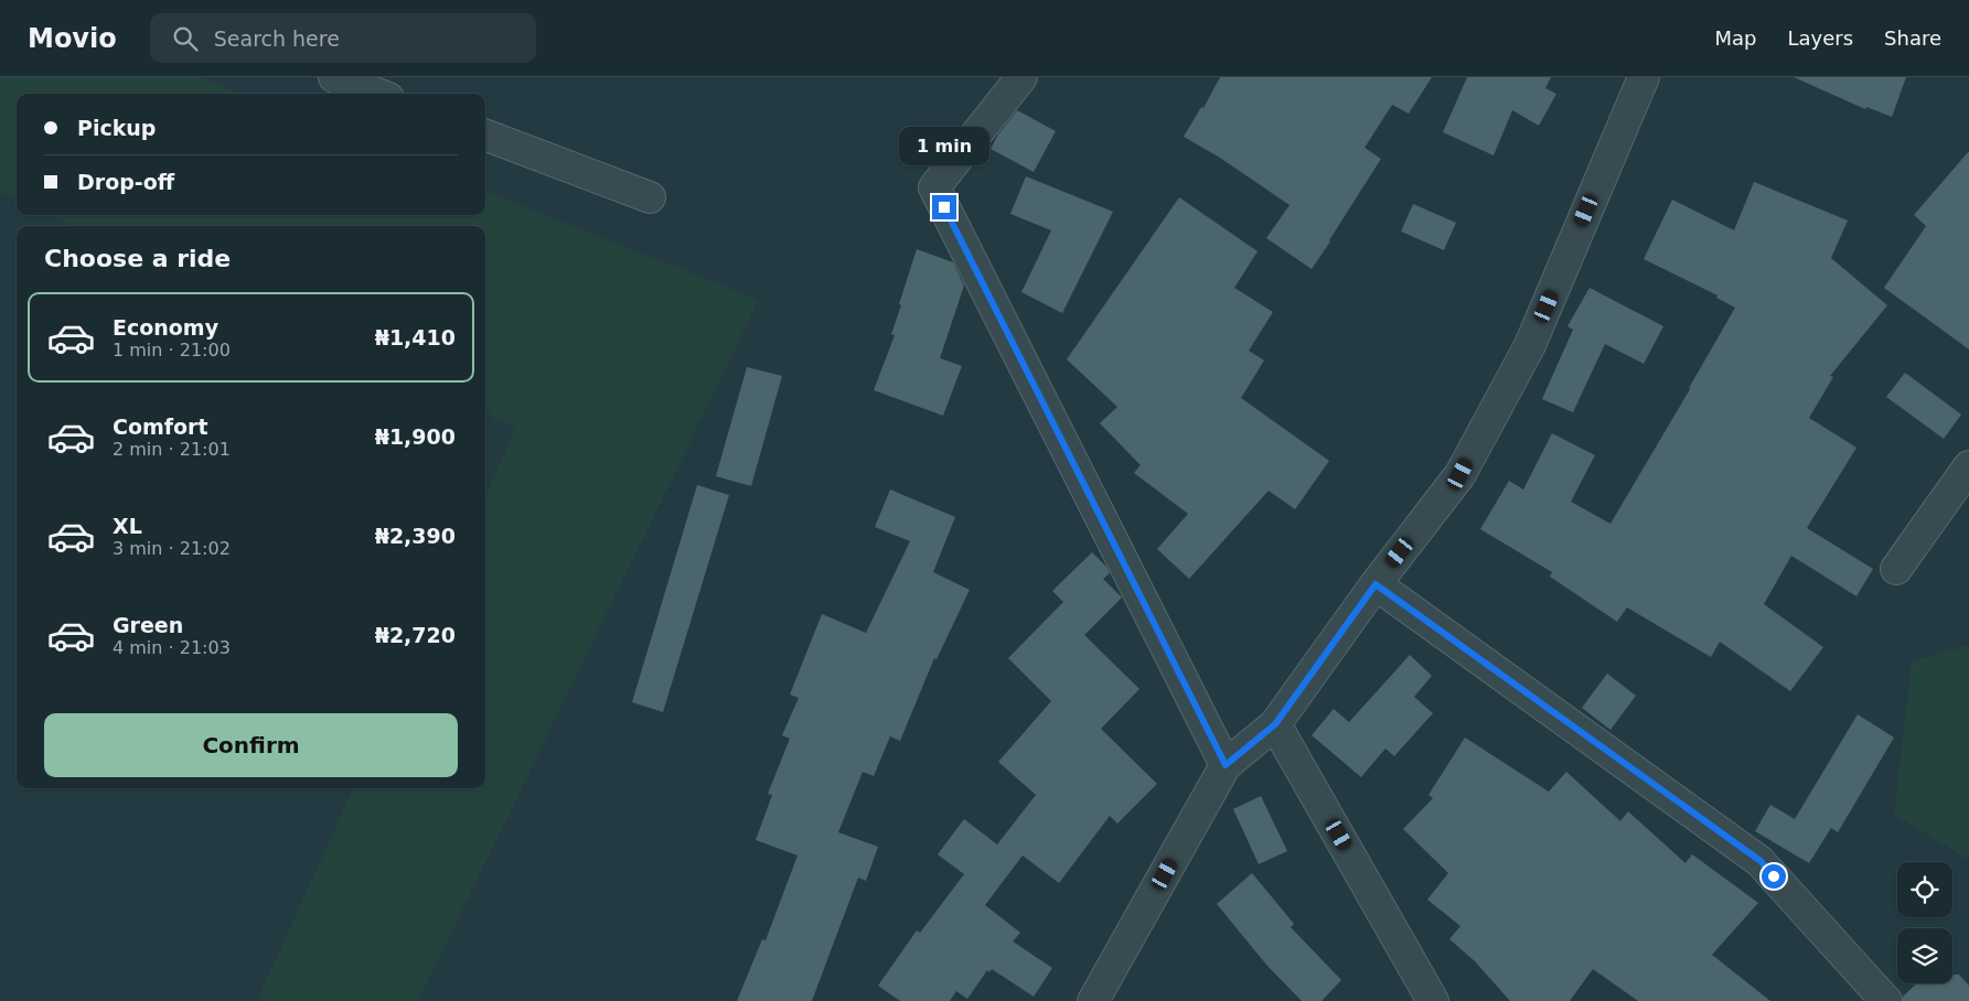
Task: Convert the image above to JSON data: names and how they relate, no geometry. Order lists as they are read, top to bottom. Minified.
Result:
{"page":{"header":"Movio","search":"Search here","nav":["Map","Layers","Share"],"banner":["Pickup","Drop-off"],"bubble":"1 min","heading":"Choose a ride","list":[{"name":"Economy","note":"1 min · 21:00","value":"₦1,410"},{"name":"Comfort","note":"2 min · 21:01","value":"₦1,900"},{"name":"XL","note":"3 min · 21:02","value":"₦2,390"},{"name":"Green","note":"4 min · 21:03","value":"₦2,720"}],"buttons":"Confirm"}}
